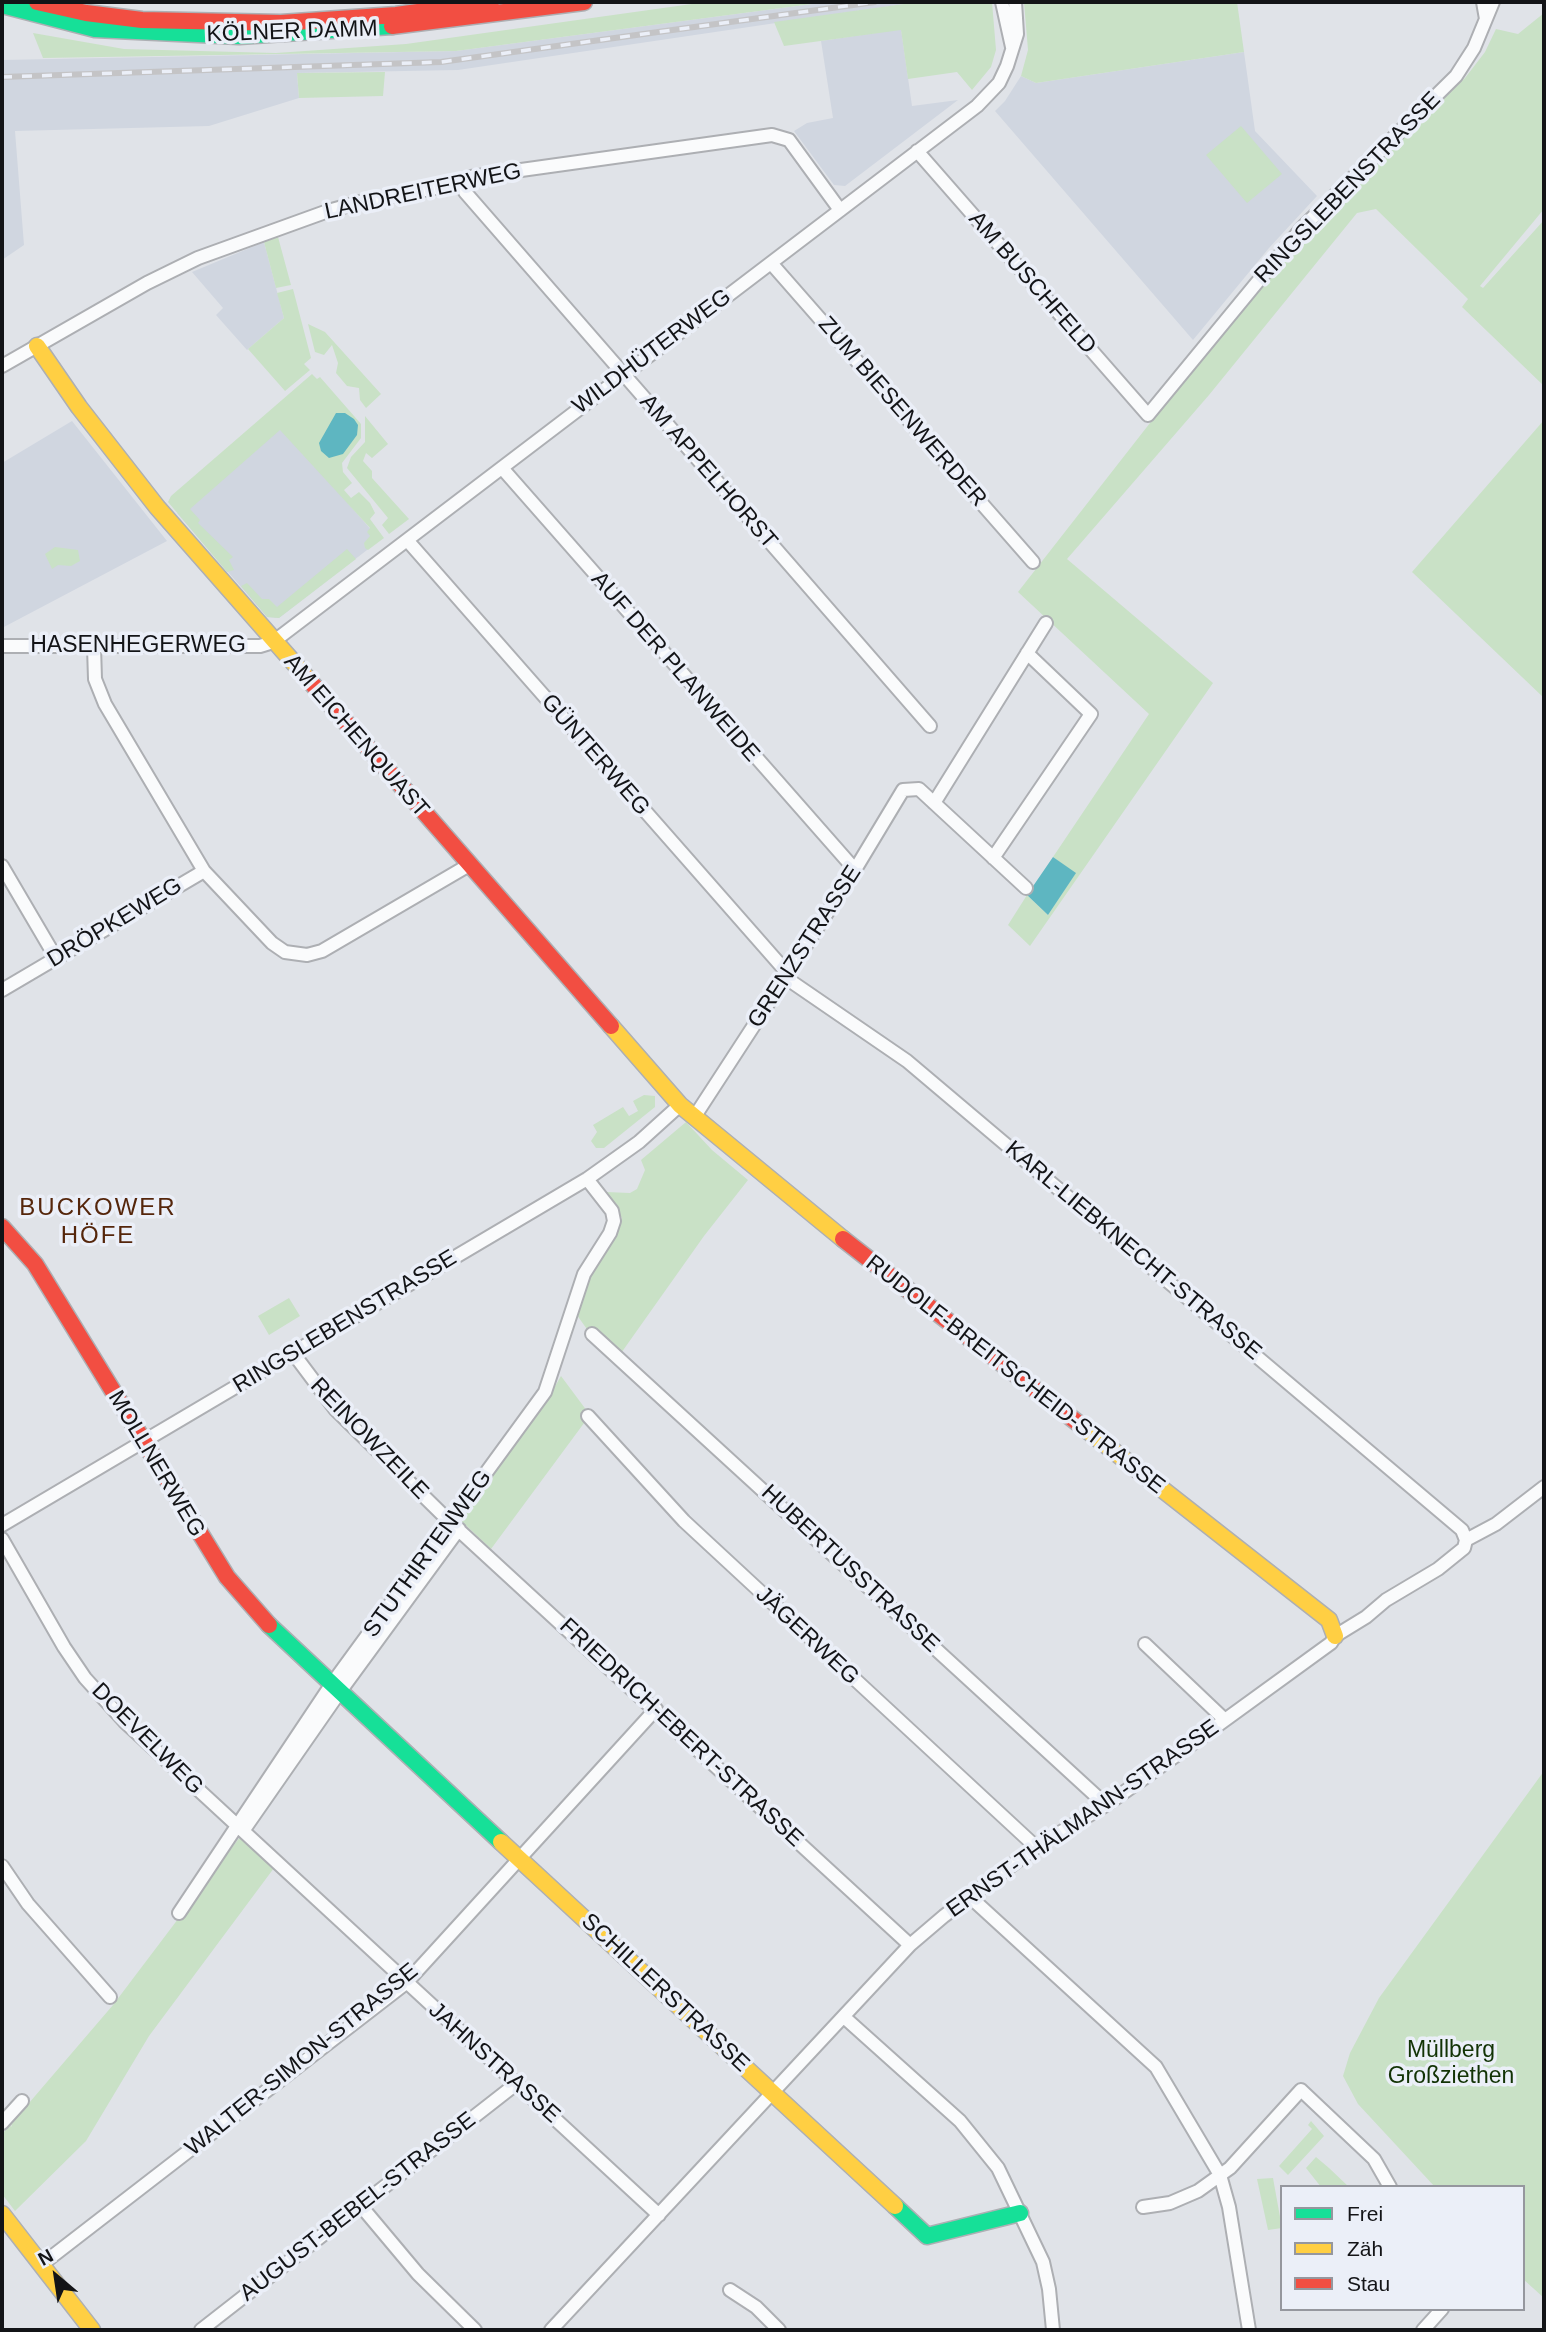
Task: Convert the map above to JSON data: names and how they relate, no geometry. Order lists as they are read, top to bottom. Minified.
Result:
{"streets":{"street":["KÖLNER DAMM","RINGSLEBENSTRASSE","LANDREITERWEG","AM BUSCHFELD","WILDHÜTERWEG","ZUM BIESENWERDER","AM APPELHORST","HASENHEGERWEG","AUF DER PLANWEIDE","AM EICHENQUAST","GÜNTERWEG","DRÖPKEWEG","GRENZSTRASSE","KARL-LIEBKNECHT-STRASSE","RUDOLF-BREITSCHEID-STRASSE","REINOWZEILE","MOLLNERWEG","STUTHIRTENWEG","HUBERTUSSTRASSE","JÄGERWEG","FRIEDRICH-EBERT-STRASSE","DOEVELWEG","ERNST-THÄLMANN-STRASSE","SCHILLERSTRASSE","WALTER-SIMON-STRASSE","JAHNSTRASSE","AUGUST-BEBEL-STRASSE"]},"crossings":[["RINGSLEBENSTRASSE","AM BUSCHFELD"],["RINGSLEBENSTRASSE","AM EICHENQUAST"],["RINGSLEBENSTRASSE","GRENZSTRASSE"],["RINGSLEBENSTRASSE","RUDOLF-BREITSCHEID-STRASSE"],["RINGSLEBENSTRASSE","REINOWZEILE"],["RINGSLEBENSTRASSE","MOLLNERWEG"],["RINGSLEBENSTRASSE","STUTHIRTENWEG"],["LANDREITERWEG","WILDHÜTERWEG"],["LANDREITERWEG","AM APPELHORST"],["LANDREITERWEG","AM EICHENQUAST"],["AM BUSCHFELD","WILDHÜTERWEG"],["WILDHÜTERWEG","ZUM BIESENWERDER"],["WILDHÜTERWEG","AM APPELHORST"],["WILDHÜTERWEG","HASENHEGERWEG"],["WILDHÜTERWEG","AUF DER PLANWEIDE"],["WILDHÜTERWEG","AM EICHENQUAST"],["WILDHÜTERWEG","GÜNTERWEG"],["HASENHEGERWEG","AM EICHENQUAST"],["AM EICHENQUAST","DRÖPKEWEG"],["AM EICHENQUAST","GRENZSTRASSE"],["AM EICHENQUAST","RUDOLF-BREITSCHEID-STRASSE"],["GÜNTERWEG","GRENZSTRASSE"],["GÜNTERWEG","KARL-LIEBKNECHT-STRASSE"],["GRENZSTRASSE","KARL-LIEBKNECHT-STRASSE"],["GRENZSTRASSE","RUDOLF-BREITSCHEID-STRASSE"],["KARL-LIEBKNECHT-STRASSE","ERNST-THÄLMANN-STRASSE"],["RUDOLF-BREITSCHEID-STRASSE","ERNST-THÄLMANN-STRASSE"],["REINOWZEILE","STUTHIRTENWEG"],["REINOWZEILE","FRIEDRICH-EBERT-STRASSE"],["MOLLNERWEG","SCHILLERSTRASSE"],["STUTHIRTENWEG","FRIEDRICH-EBERT-STRASSE"],["HUBERTUSSTRASSE","ERNST-THÄLMANN-STRASSE"],["JÄGERWEG","ERNST-THÄLMANN-STRASSE"],["FRIEDRICH-EBERT-STRASSE","ERNST-THÄLMANN-STRASSE"],["FRIEDRICH-EBERT-STRASSE","WALTER-SIMON-STRASSE"],["DOEVELWEG","JAHNSTRASSE"],["ERNST-THÄLMANN-STRASSE","SCHILLERSTRASSE"],["ERNST-THÄLMANN-STRASSE","JAHNSTRASSE"],["SCHILLERSTRASSE","WALTER-SIMON-STRASSE"],["WALTER-SIMON-STRASSE","JAHNSTRASSE"],["JAHNSTRASSE","AUGUST-BEBEL-STRASSE"]],"districts":["BUCKOWER HÖFE"],"parks":["Müllberg Großziethen"],"legend":["Frei","Zäh","Stau"],"north":"top left"}
